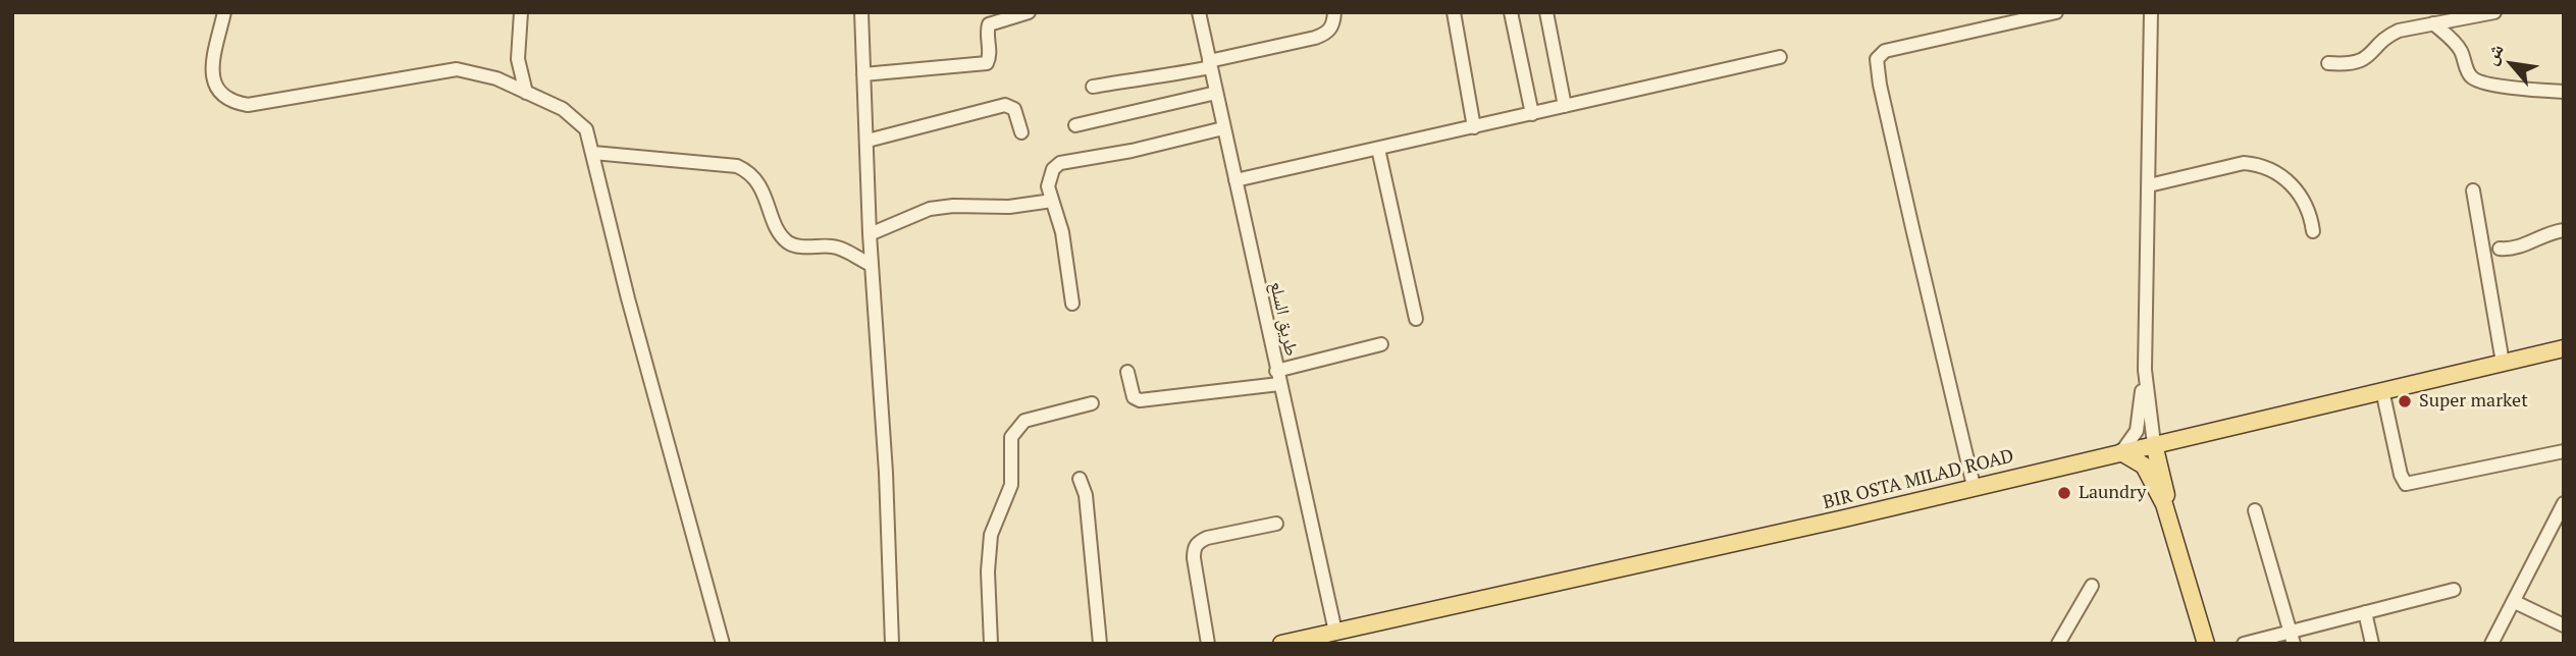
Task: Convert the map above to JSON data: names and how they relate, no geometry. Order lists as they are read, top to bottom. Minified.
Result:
{"streets":{"main road":["BIR OSTA MILAD ROAD"],"street":["طريق السلع"]},"crossings":[["طريق السلع","BIR OSTA MILAD ROAD"]],"places":["Super market","Laundry"],"north":"top left"}
